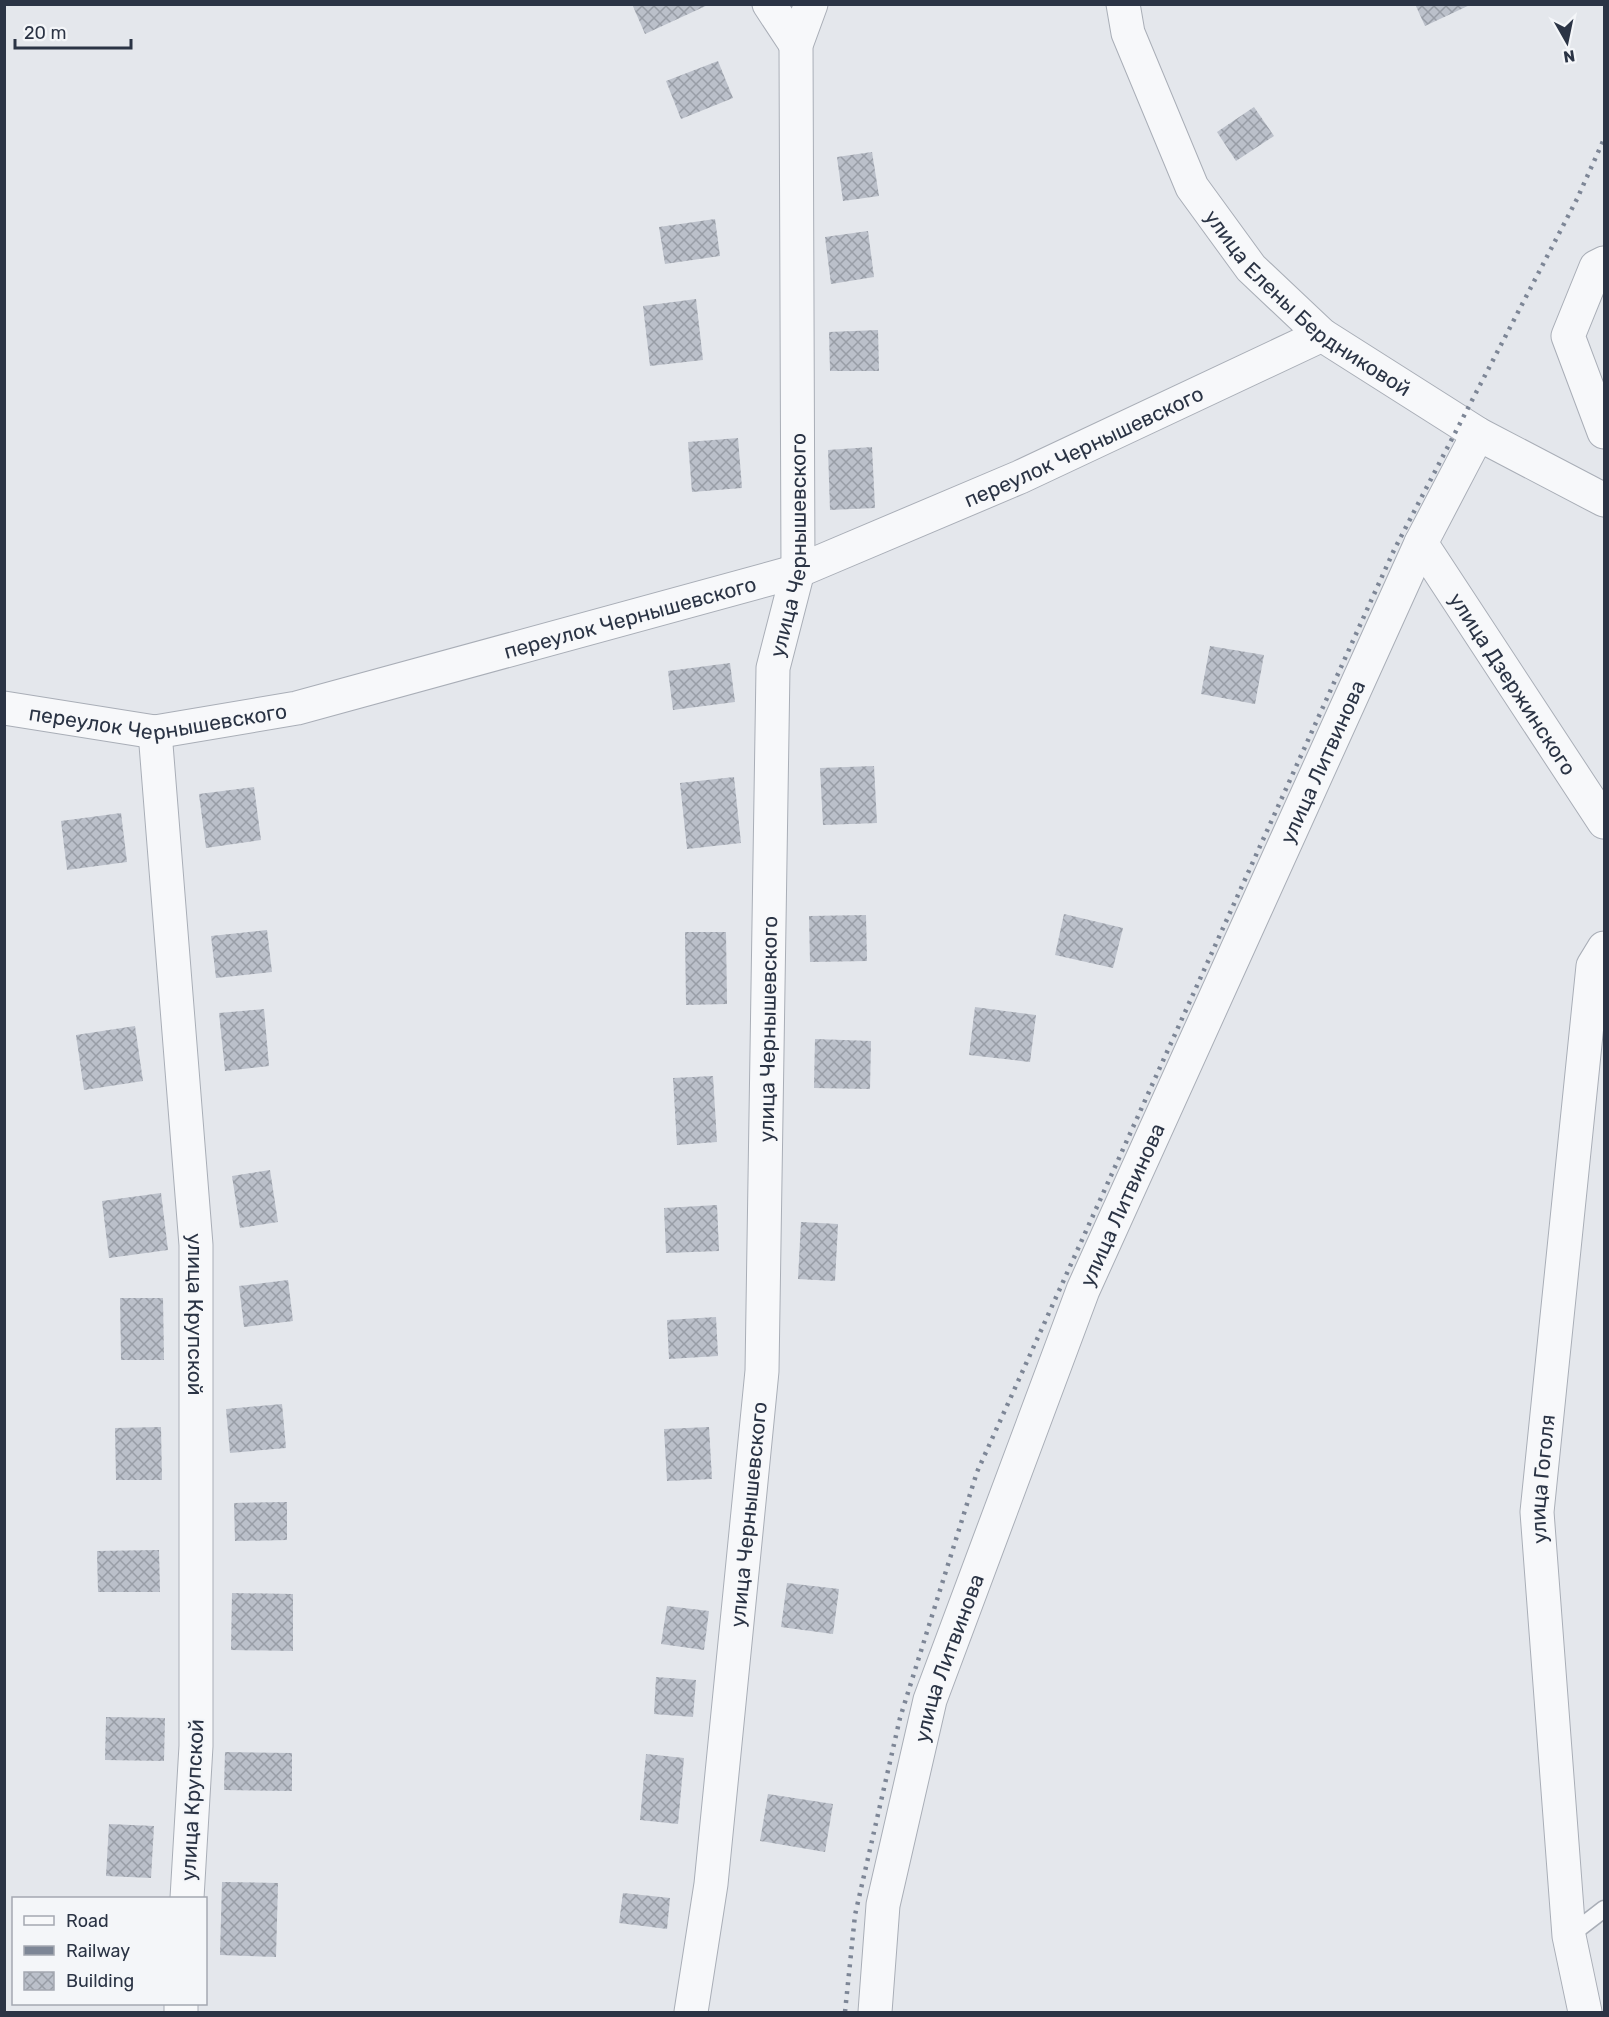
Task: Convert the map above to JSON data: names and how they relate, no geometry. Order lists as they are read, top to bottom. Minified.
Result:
{"streets":{"street":["улица Елены Бердниковой","переулок Чернышевского","улица Чернышевского","улица Дзержинского","улица Литвинова","улица Крупской","улица Гоголя"]},"crossings":[["улица Елены Бердниковой","переулок Чернышевского"],["улица Елены Бердниковой","улица Литвинова"],["переулок Чернышевского","улица Чернышевского"],["переулок Чернышевского","улица Крупской"],["улица Дзержинского","улица Литвинова"]],"legend":["Road","Railway","Building"],"scale_bar":"20 m","north":"bottom"}
